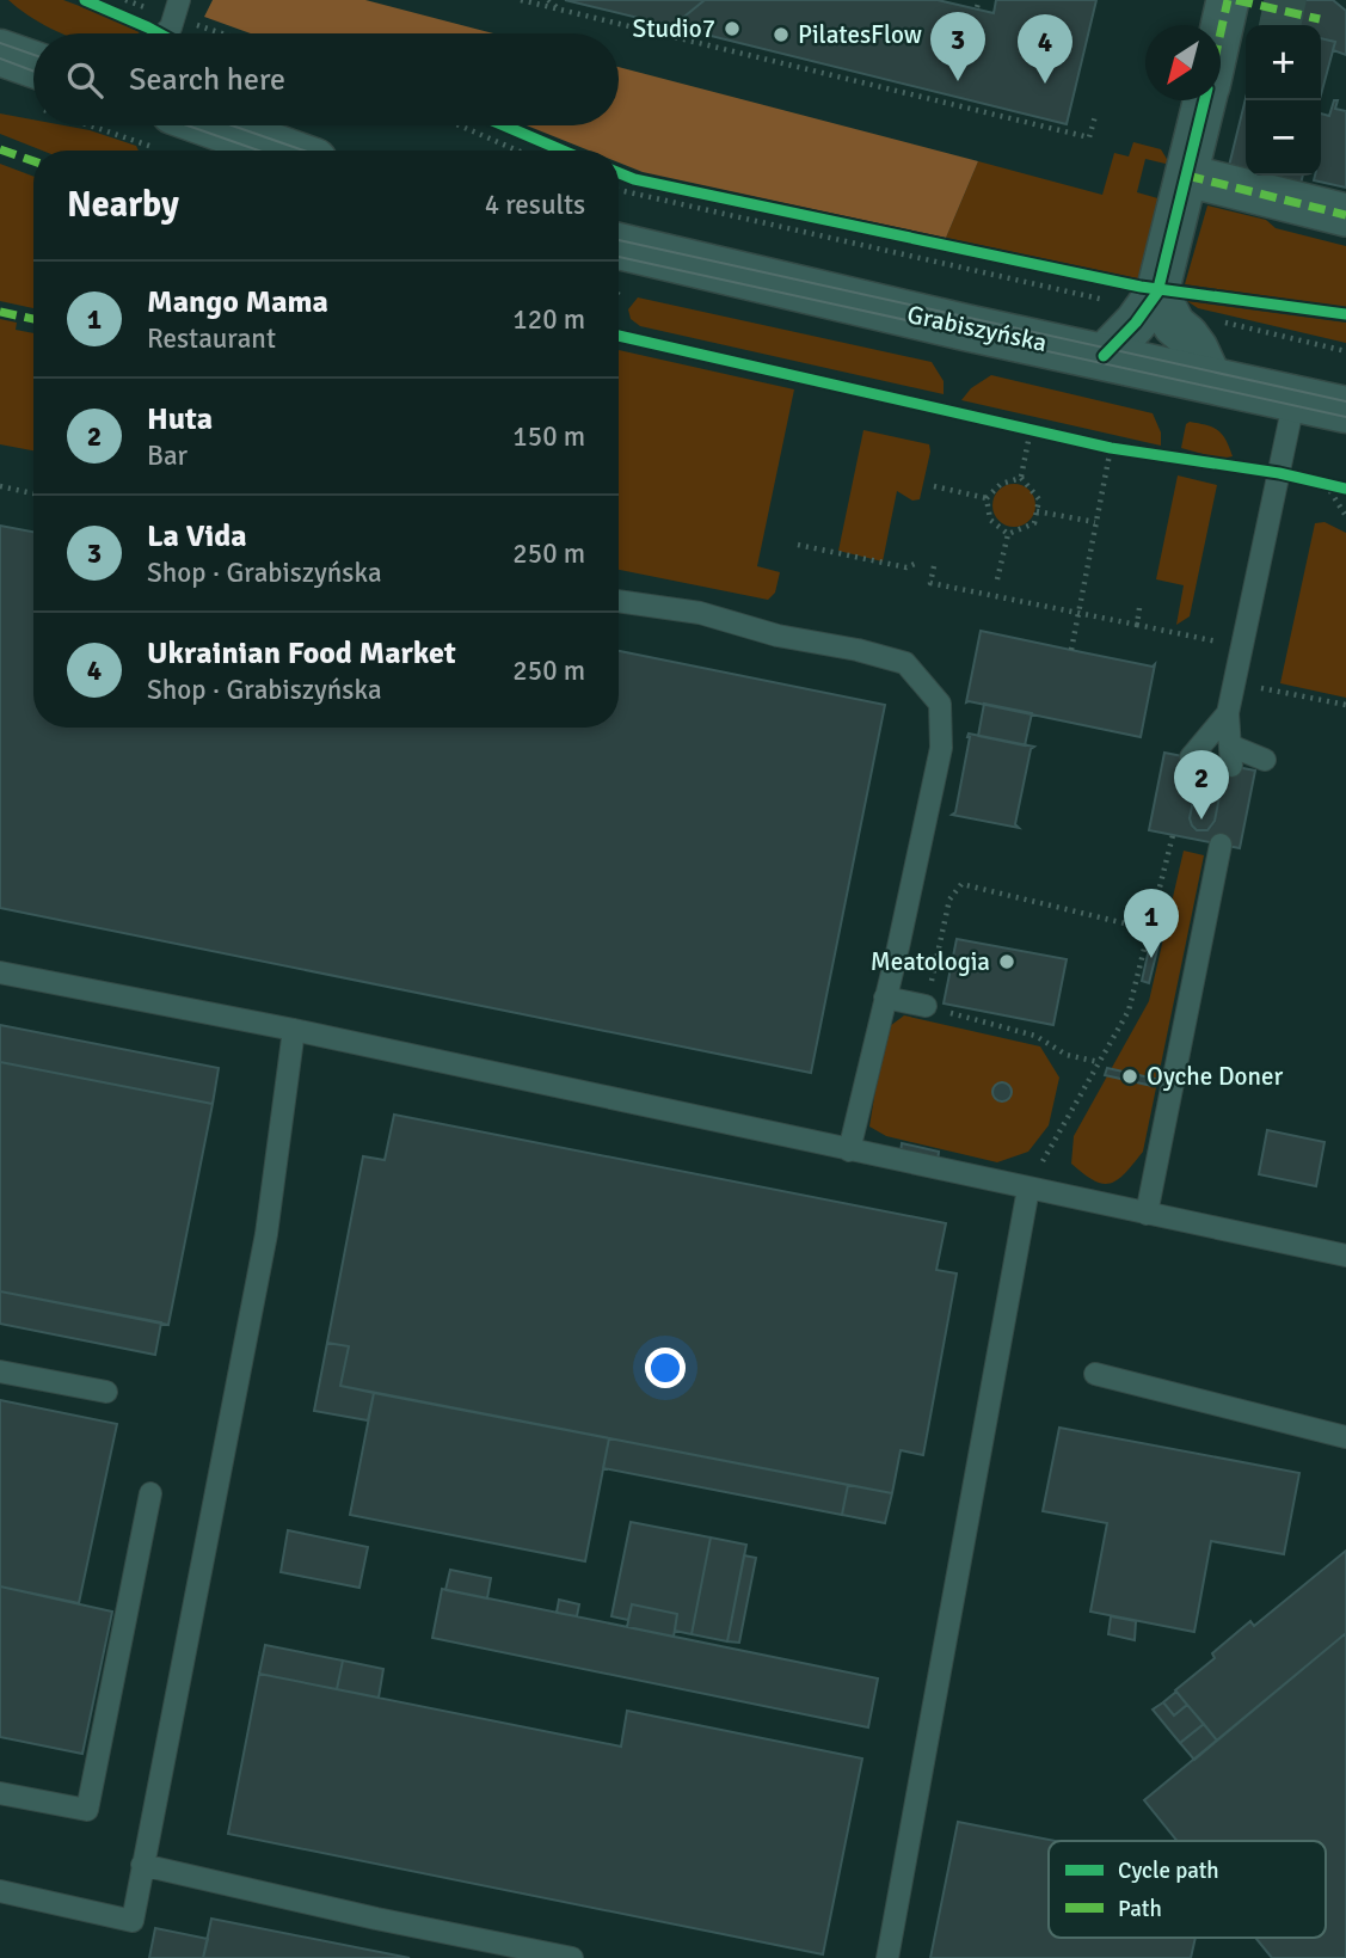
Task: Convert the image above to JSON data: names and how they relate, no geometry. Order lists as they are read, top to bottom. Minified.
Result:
{"streets":{"main road":["Grabiszyńska"]},"places":["Studio7","PilatesFlow","Meatologia","Oyche Doner"],"legend":["Cycle path","Path"],"north":"bottom left","page":{"pins":["3","4","2","1"],"map_buttons":["+","−"],"search":"Search here","heading":["Nearby","4 results"],"list":[{"mark":"1","name":"Mango Mama","note":"Restaurant","value":"120 m"},{"mark":"2","name":"Huta","note":"Bar","value":"150 m"},{"mark":"3","name":"La Vida","note":"Shop · Grabiszyńska","value":"250 m"},{"mark":"4","name":"Ukrainian Food Market","note":"Shop · Grabiszyńska","value":"250 m"}]}}
